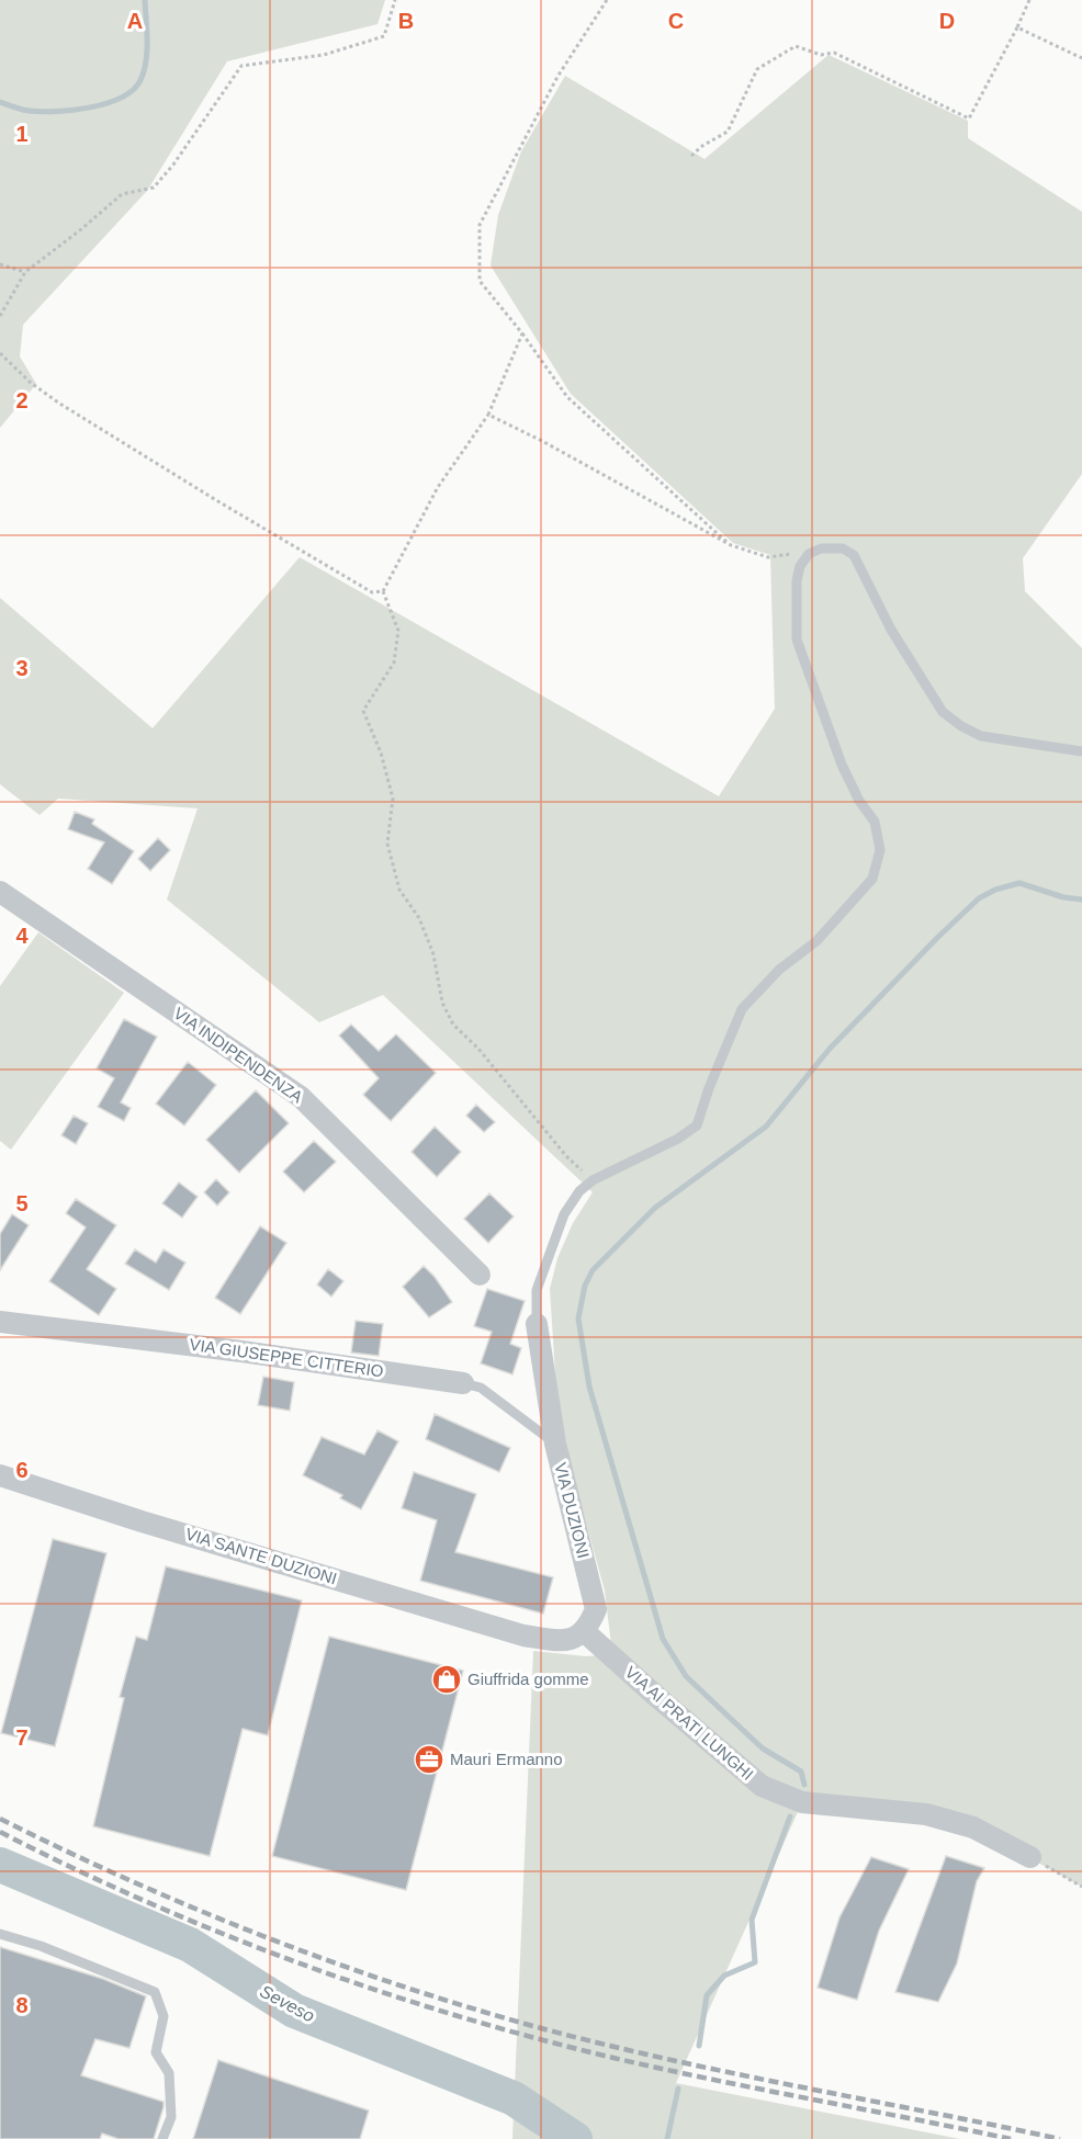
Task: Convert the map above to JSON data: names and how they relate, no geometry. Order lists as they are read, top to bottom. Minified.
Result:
{"streets":{"street":["VIA INDIPENDENZA","VIA GIUSEPPE CITTERIO","VIA DUZIONI","VIA SANTE DUZIONI","VIA AI PRATI LUNGHI"]},"crossings":[["VIA GIUSEPPE CITTERIO","VIA DUZIONI"],["VIA DUZIONI","VIA SANTE DUZIONI"],["VIA DUZIONI","VIA AI PRATI LUNGHI"],["VIA SANTE DUZIONI","VIA AI PRATI LUNGHI"]],"water":["Seveso"],"places":{"shop":["Giuffrida gomme"],"office":["Mauri Ermanno"]},"grid":{"columns":["A","B","C","D"],"rows":["1","2","3","4","5","6","7","8"]}}
